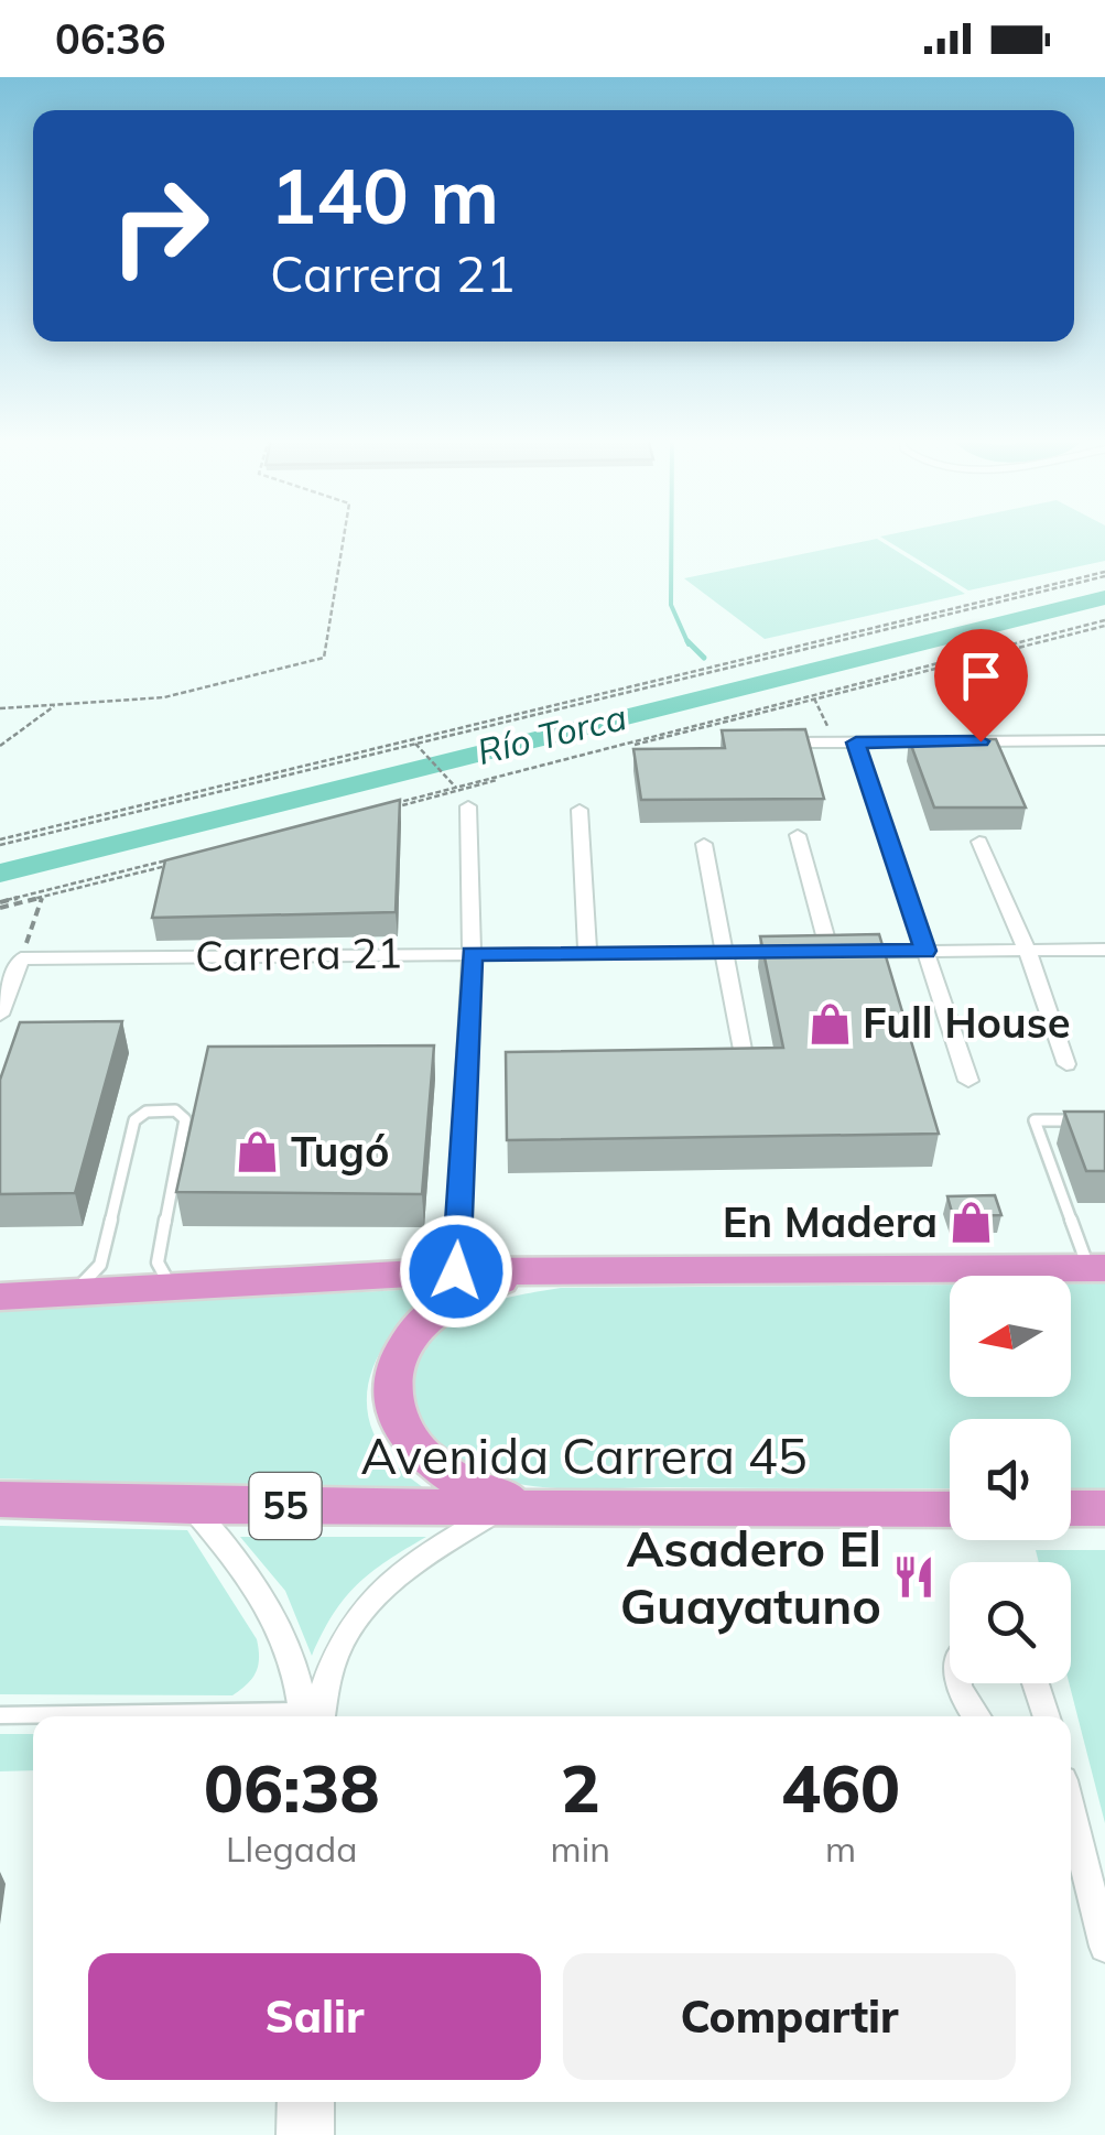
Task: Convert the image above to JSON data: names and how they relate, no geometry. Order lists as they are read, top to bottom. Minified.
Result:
{"streets":{"highway":["Avenida Carrera 45","55"],"street":["Carrera 21"]},"water":["Río Torca"],"places":{"shop":["Full House","Tugó","En Madera"],"restaurant":["Asadero El Guayatuno"]},"north":"left","page":{"status":"06:36","turn":["140 m","Carrera 21"],"eta":["06:38","Llegada","2","min","460","m"],"buttons":["Salir","Compartir"]}}
